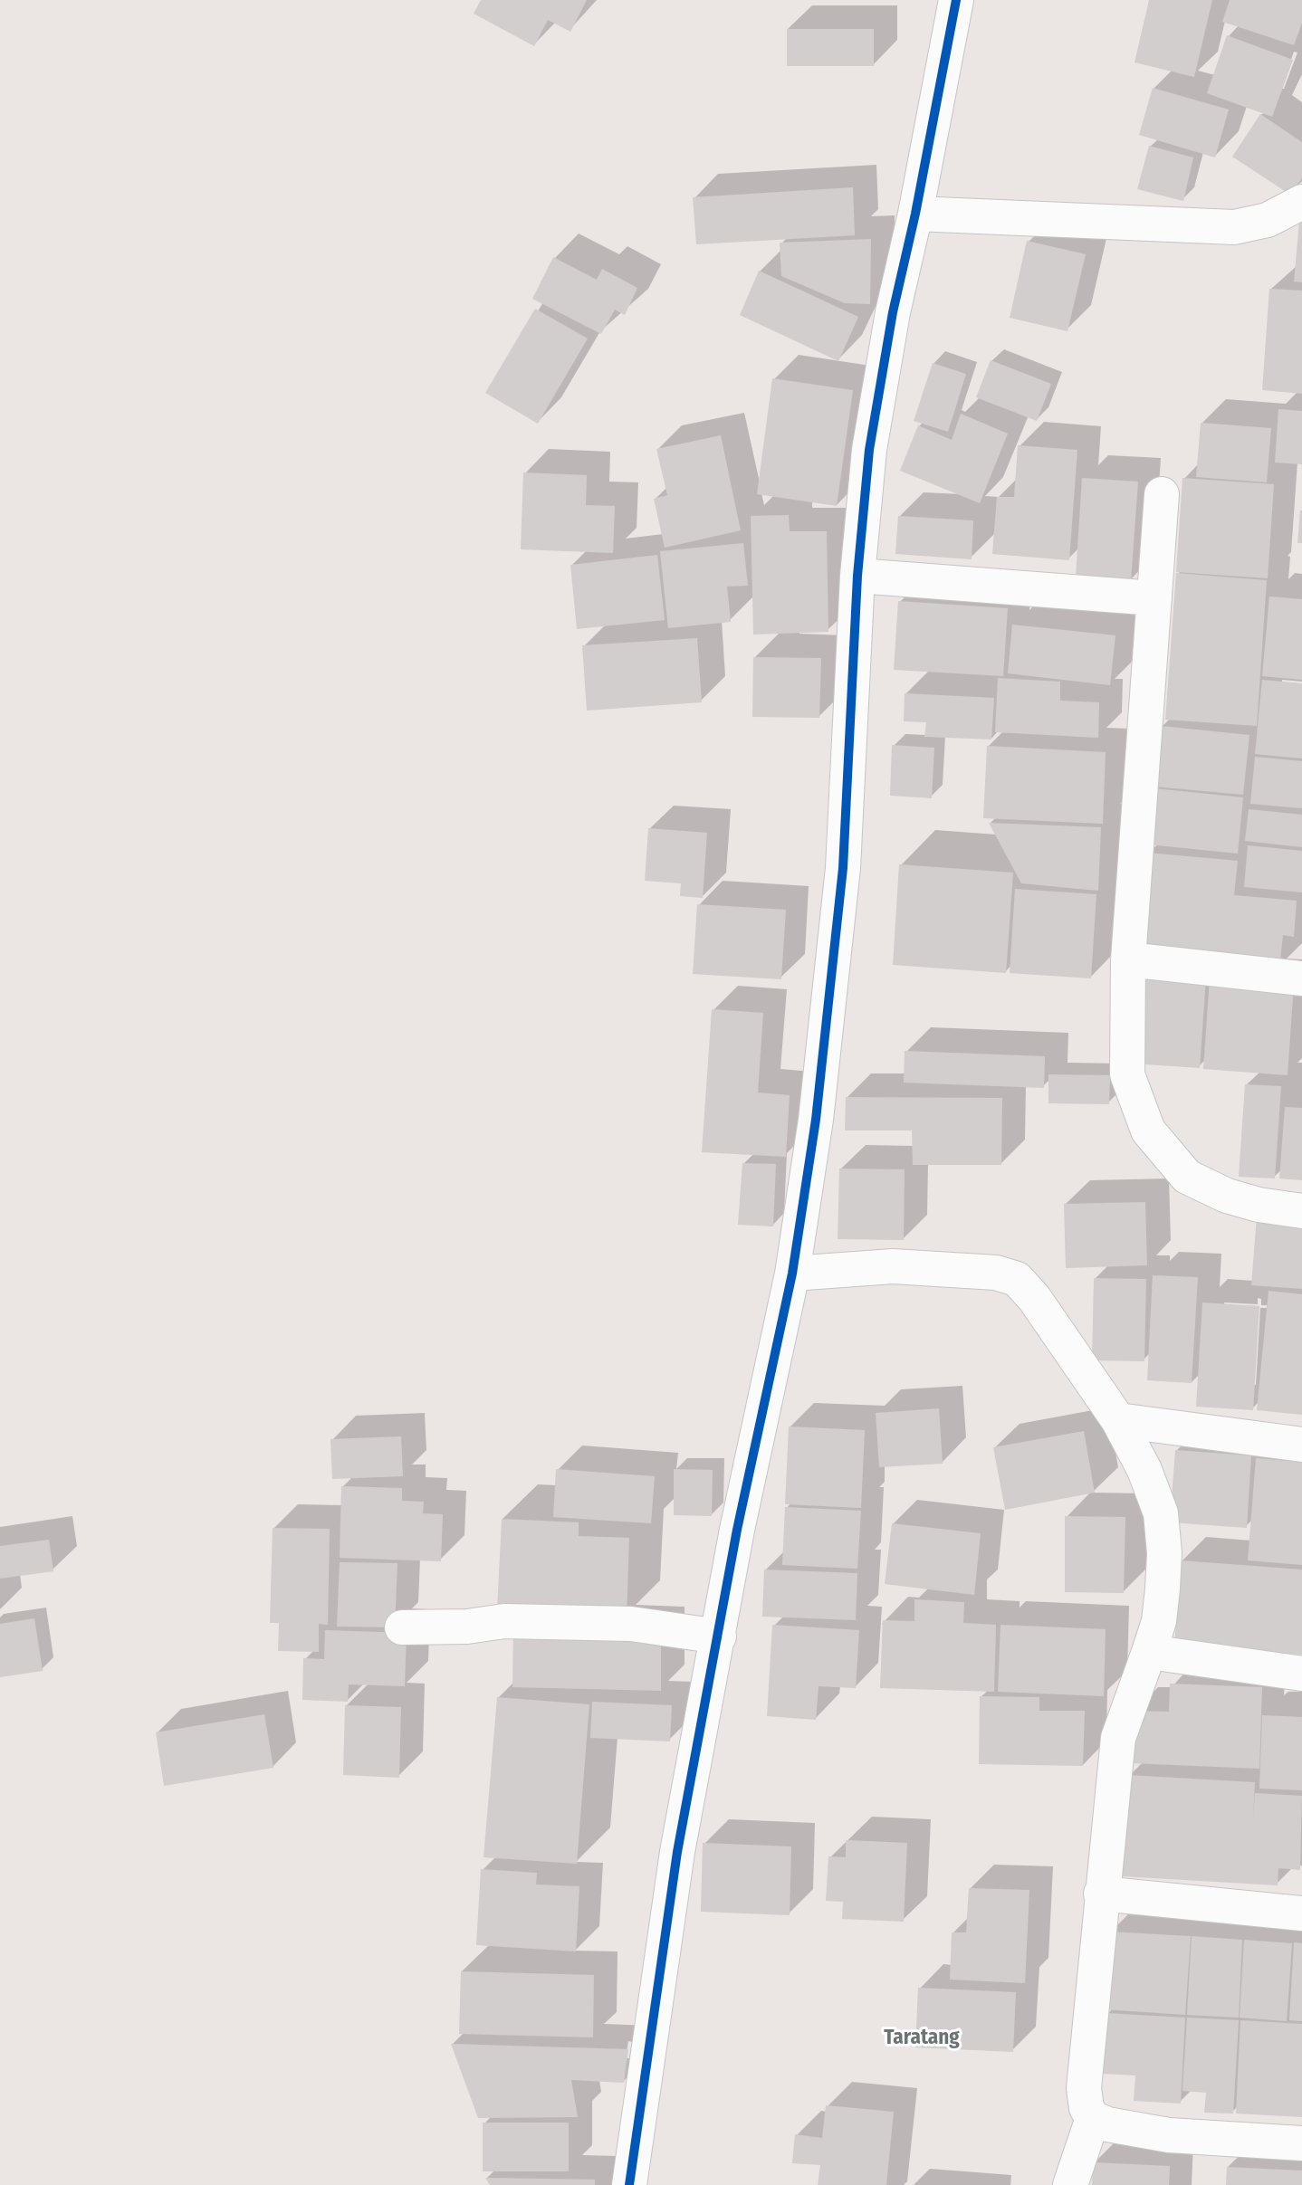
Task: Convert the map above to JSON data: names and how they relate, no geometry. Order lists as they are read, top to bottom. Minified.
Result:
{"districts":["Taratang"]}
